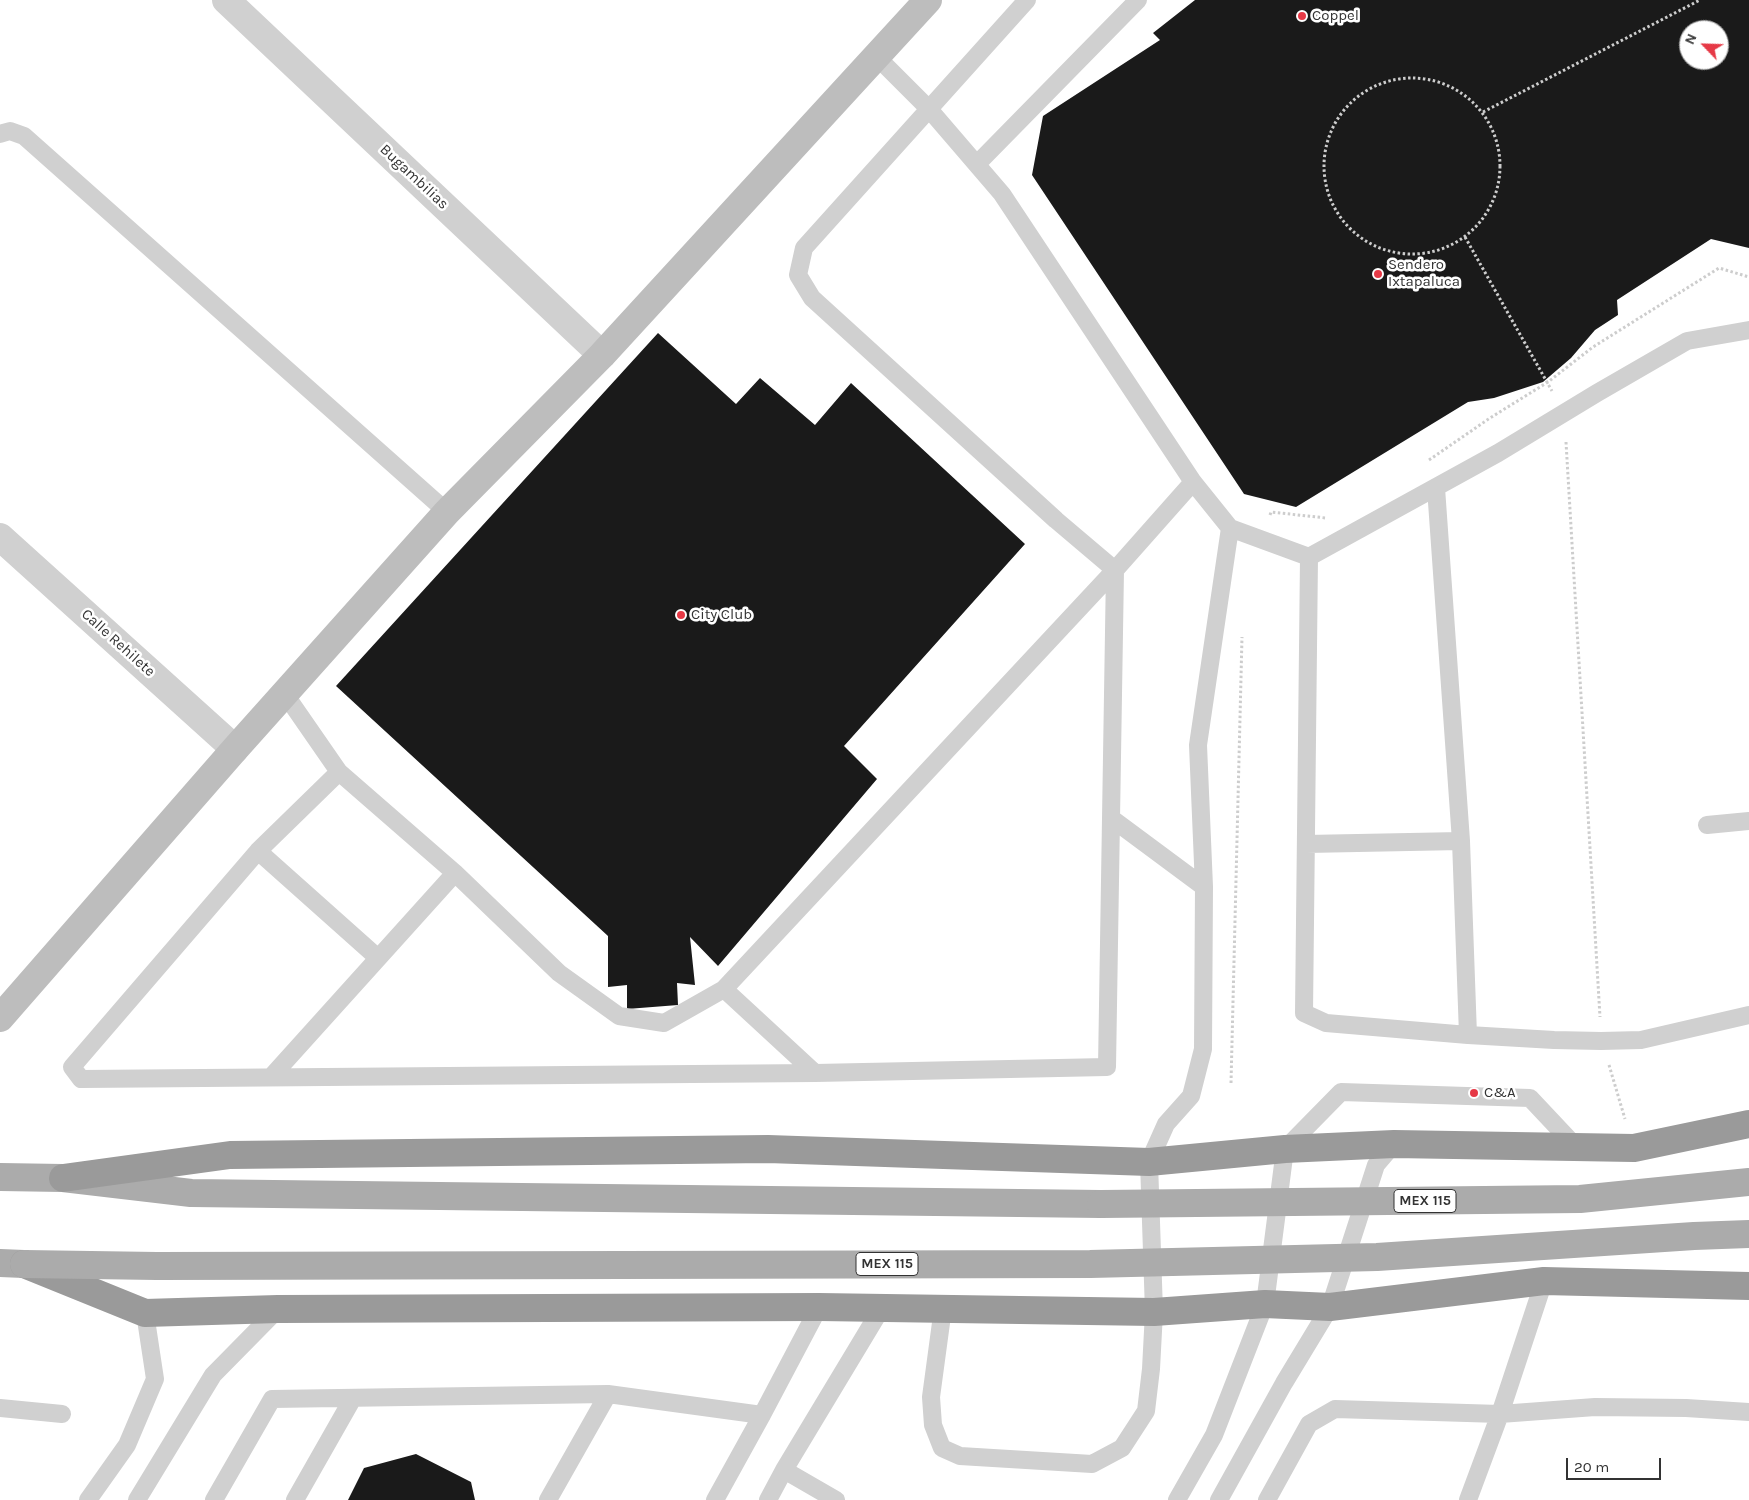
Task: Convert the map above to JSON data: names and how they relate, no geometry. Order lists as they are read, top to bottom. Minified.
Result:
{"streets":{"main road":["MEX 115"],"street":["Bugambilias","Calle Rehilete"]},"places":["Coppel","Sendero Ixtapaluca","City Club","C&A"],"scale_bar":"20 m","north":"top left"}
